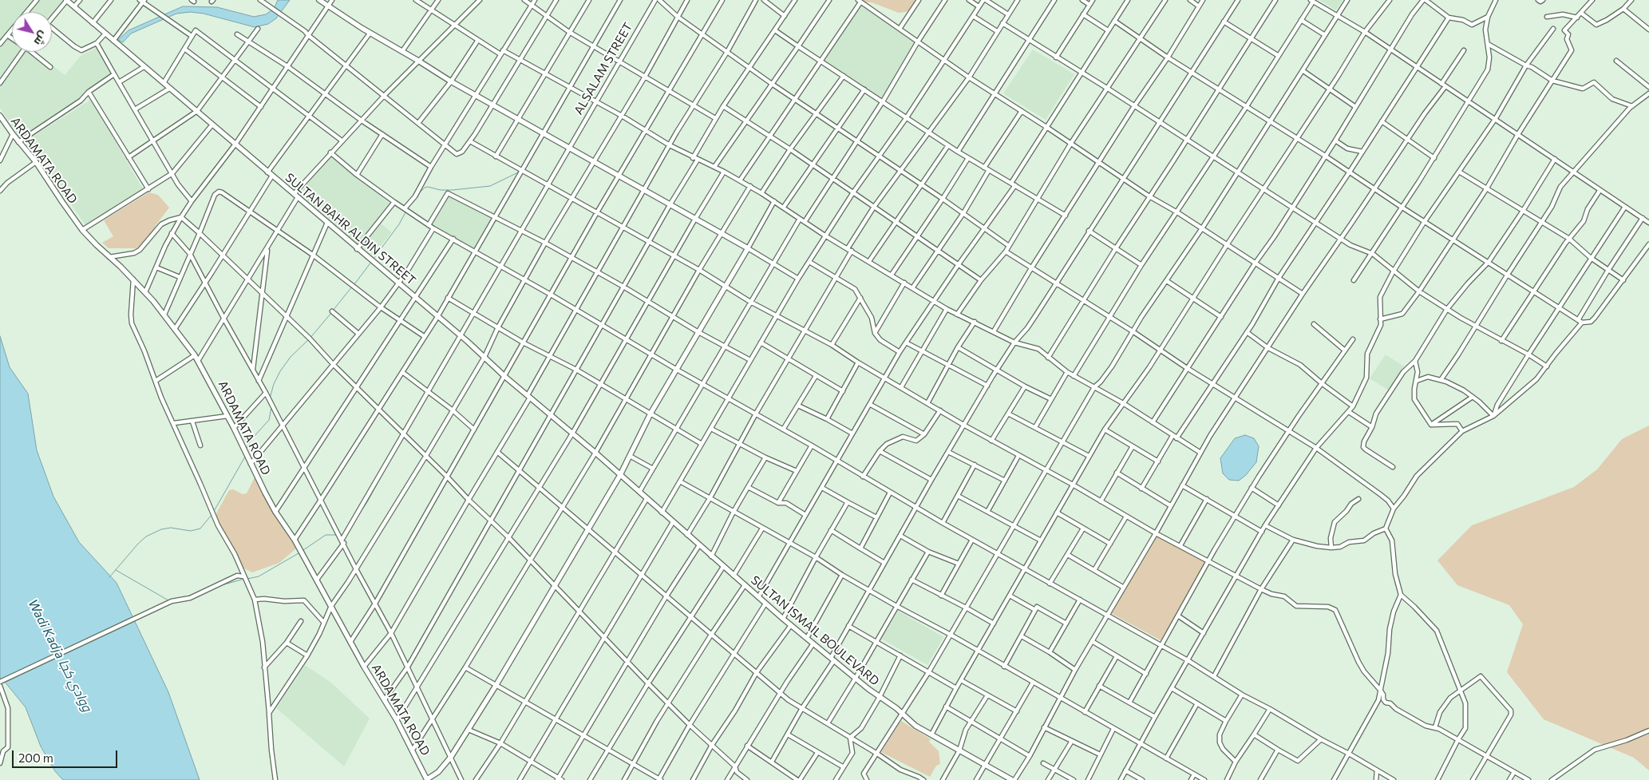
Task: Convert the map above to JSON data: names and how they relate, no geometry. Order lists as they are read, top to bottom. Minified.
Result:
{"streets":{"street":["ALSALAM STREET","ARDAMATA ROAD","SULTAN BAHR ALDIN STREET","SULTAN ISMAIL BOULEVARD"]},"crossings":[["ALSALAM STREET","ARDAMATA ROAD"],["ALSALAM STREET","SULTAN BAHR ALDIN STREET"],["SULTAN BAHR ALDIN STREET","SULTAN ISMAIL BOULEVARD"]],"water":["Wadi Kadja ووادي كجا"],"scale_bar":"200 m","north":"bottom right"}
